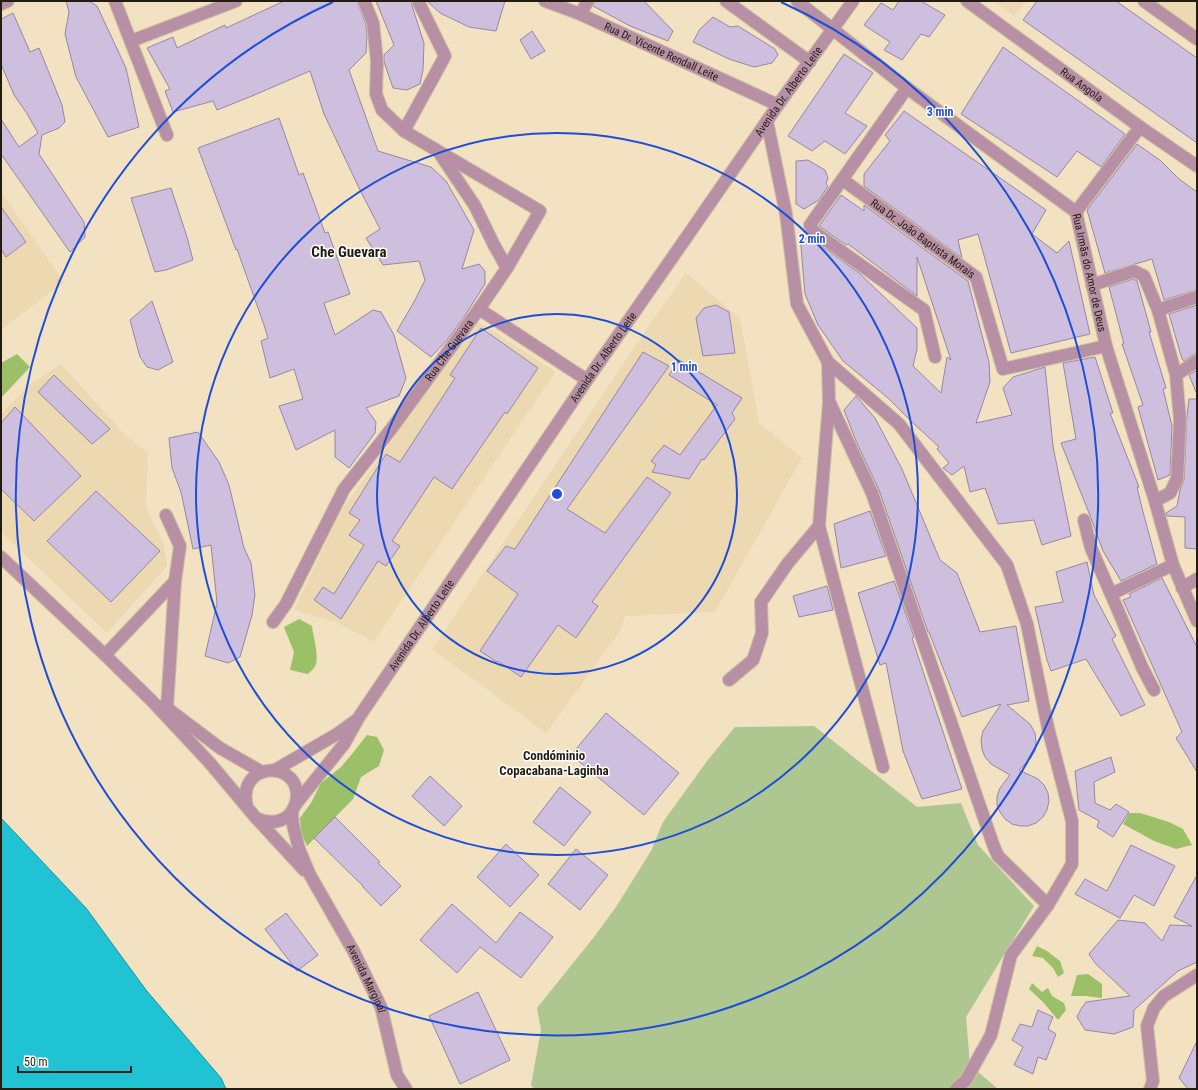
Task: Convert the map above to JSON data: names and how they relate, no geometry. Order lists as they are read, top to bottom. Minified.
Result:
{"streets":{"street":["Rua Dr. Vicente Rendall Leite","Rua Angola","Avenida Dr. Alberto Leite","Rua Dr. João Baptista Morais","Rua Irmãs do Amor de Deus","Rua Che Guevara","Avenida Marginal"]},"crossings":[["Rua Dr. Vicente Rendall Leite","Avenida Dr. Alberto Leite"],["Avenida Dr. Alberto Leite","Rua Irmãs do Amor de Deus"],["Avenida Dr. Alberto Leite","Avenida Marginal"],["Rua Dr. João Baptista Morais","Rua Irmãs do Amor de Deus"]],"districts":["Che Guevara","Condóminio Copacabana-Laginha"],"scale_bar":"50 m","rings":["3 min","2 min","1 min"]}
